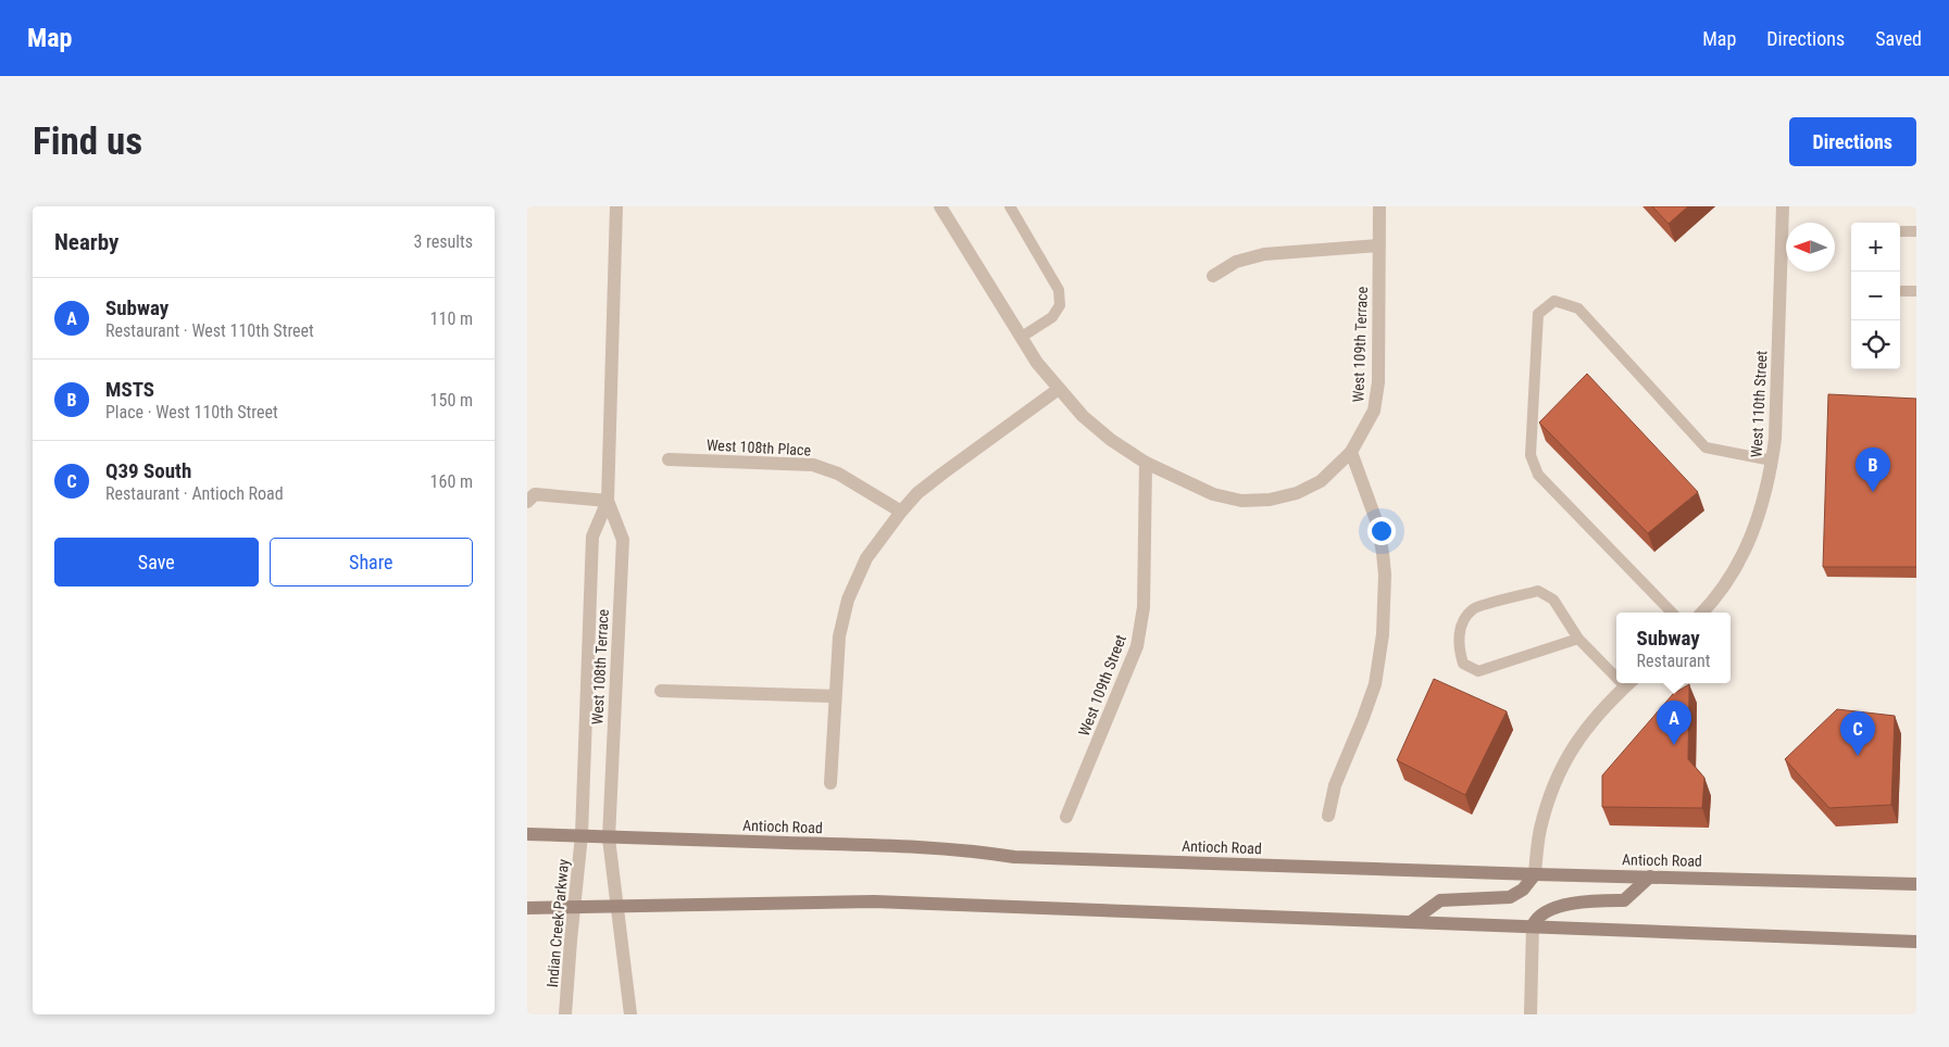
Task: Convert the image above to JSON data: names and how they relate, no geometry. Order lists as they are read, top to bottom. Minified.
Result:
{"streets":{"main road":["Antioch Road"],"street":["West 109th Terrace","West 110th Street","West 108th Place","West 108th Terrace","West 109th Street","Indian Creek Parkway"]},"crossings":[["West 108th Terrace","Antioch Road"],["West 108th Terrace","Indian Creek Parkway"],["Antioch Road","Indian Creek Parkway"]],"north":"left","page":{"header":"Map","nav":["Map","Directions","Saved"],"buttons":["Directions",["Save","Share"]],"title":"Find us","heading":["Nearby","3 results"],"map_buttons":["+","−"],"list":[{"mark":"A","name":"Subway","note":"Restaurant · West 110th Street","value":"110 m"},{"mark":"B","name":"MSTS","note":"Place · West 110th Street","value":"150 m"},{"mark":"C","name":"Q39 South","note":"Restaurant · Antioch Road","value":"160 m"}],"pins":["B","A","C"],"popup":["Subway","Restaurant"]}}
